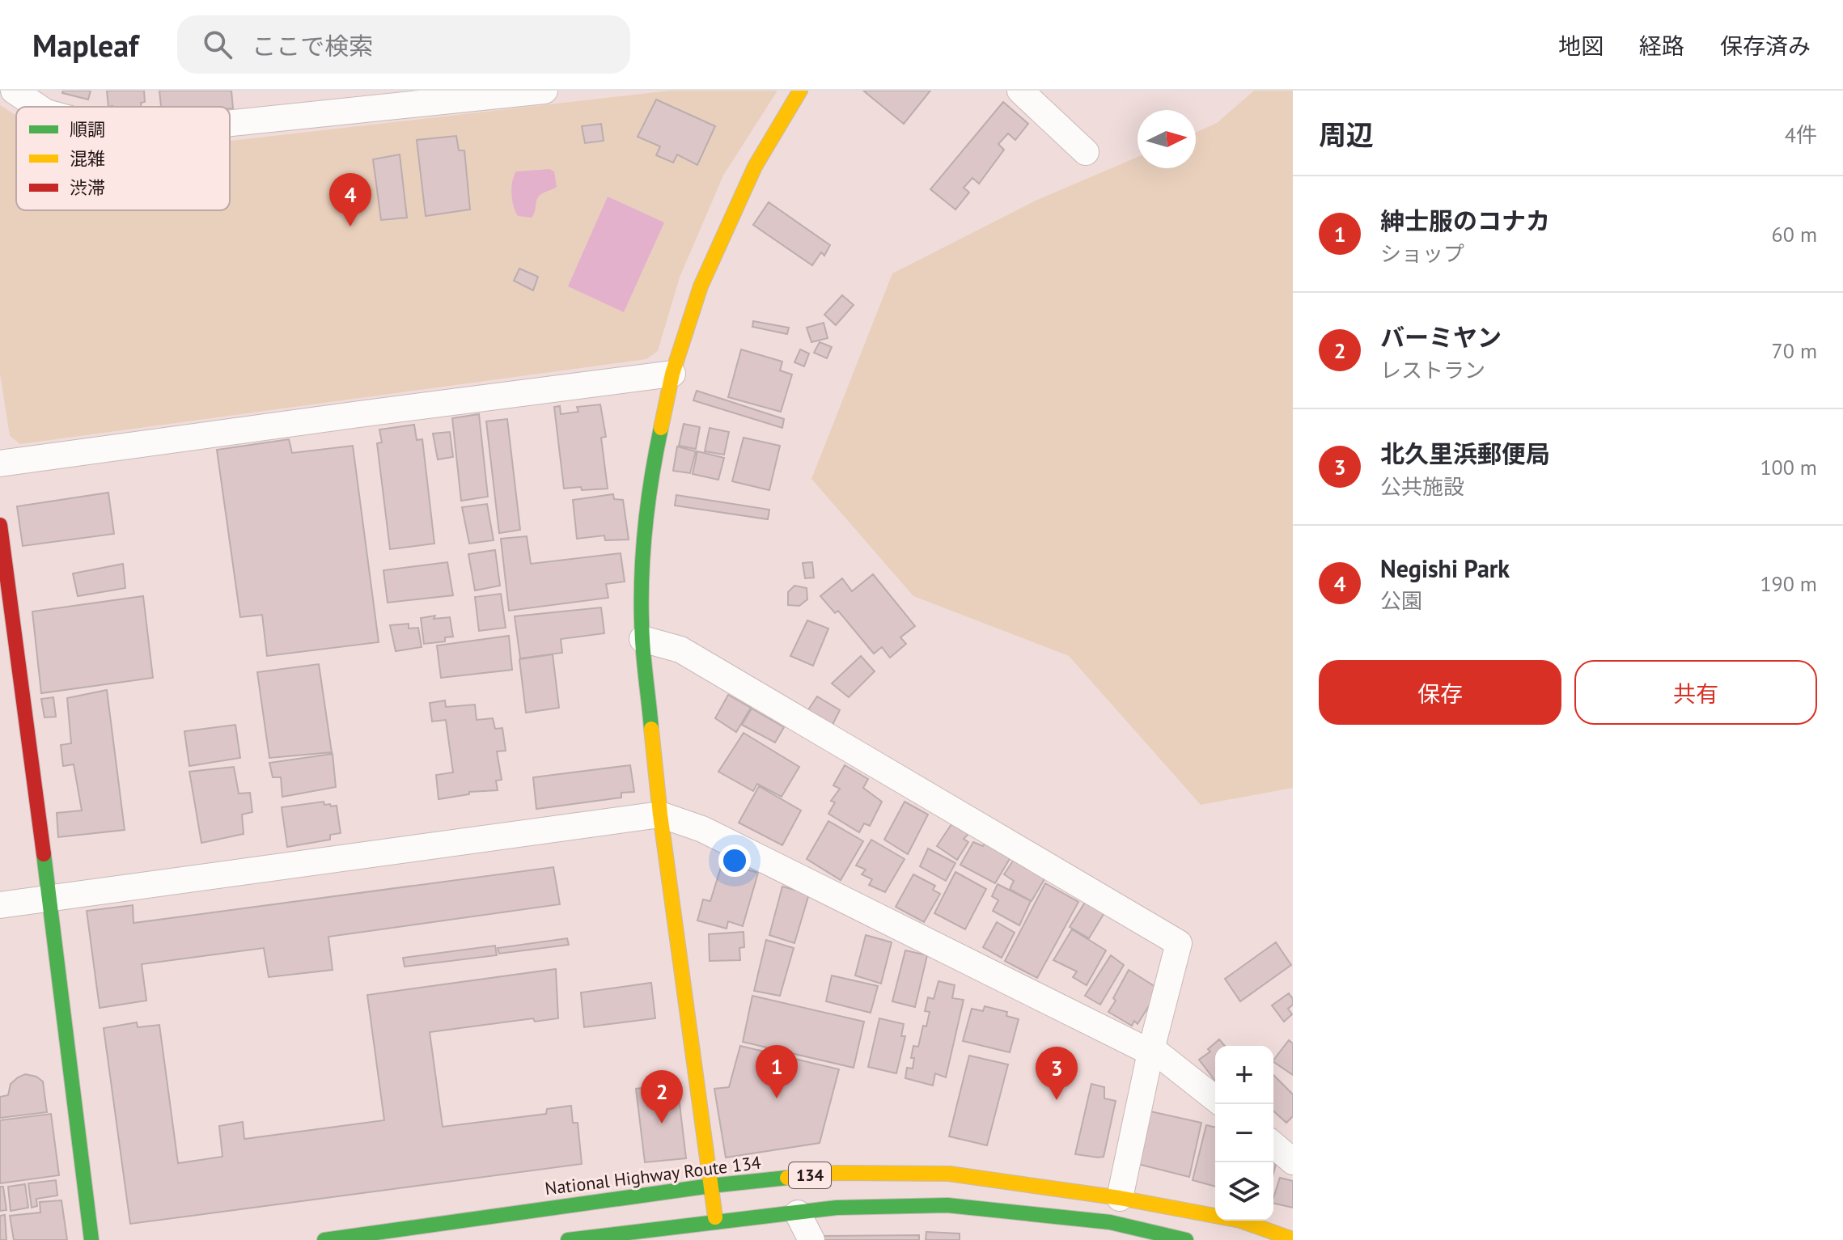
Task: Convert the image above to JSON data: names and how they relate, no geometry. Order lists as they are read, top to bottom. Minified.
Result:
{"streets":{"main road":["National Highway Route 134","134"]},"legend":["順調","混雑","渋滞"],"north":"right","page":{"header":"Mapleaf","search":"ここで検索","nav":["地図","経路","保存済み"],"heading":["周辺","4件"],"pins":["4","1","3","2"],"list":[{"mark":"1","name":"紳士服のコナカ","note":"ショップ","value":"60 m"},{"mark":"2","name":"バーミヤン","note":"レストラン","value":"70 m"},{"mark":"3","name":"北久里浜郵便局","note":"公共施設","value":"100 m"},{"mark":"4","name":"Negishi Park","note":"公園","value":"190 m"}],"buttons":["保存","共有"],"map_buttons":["+","−"]}}
